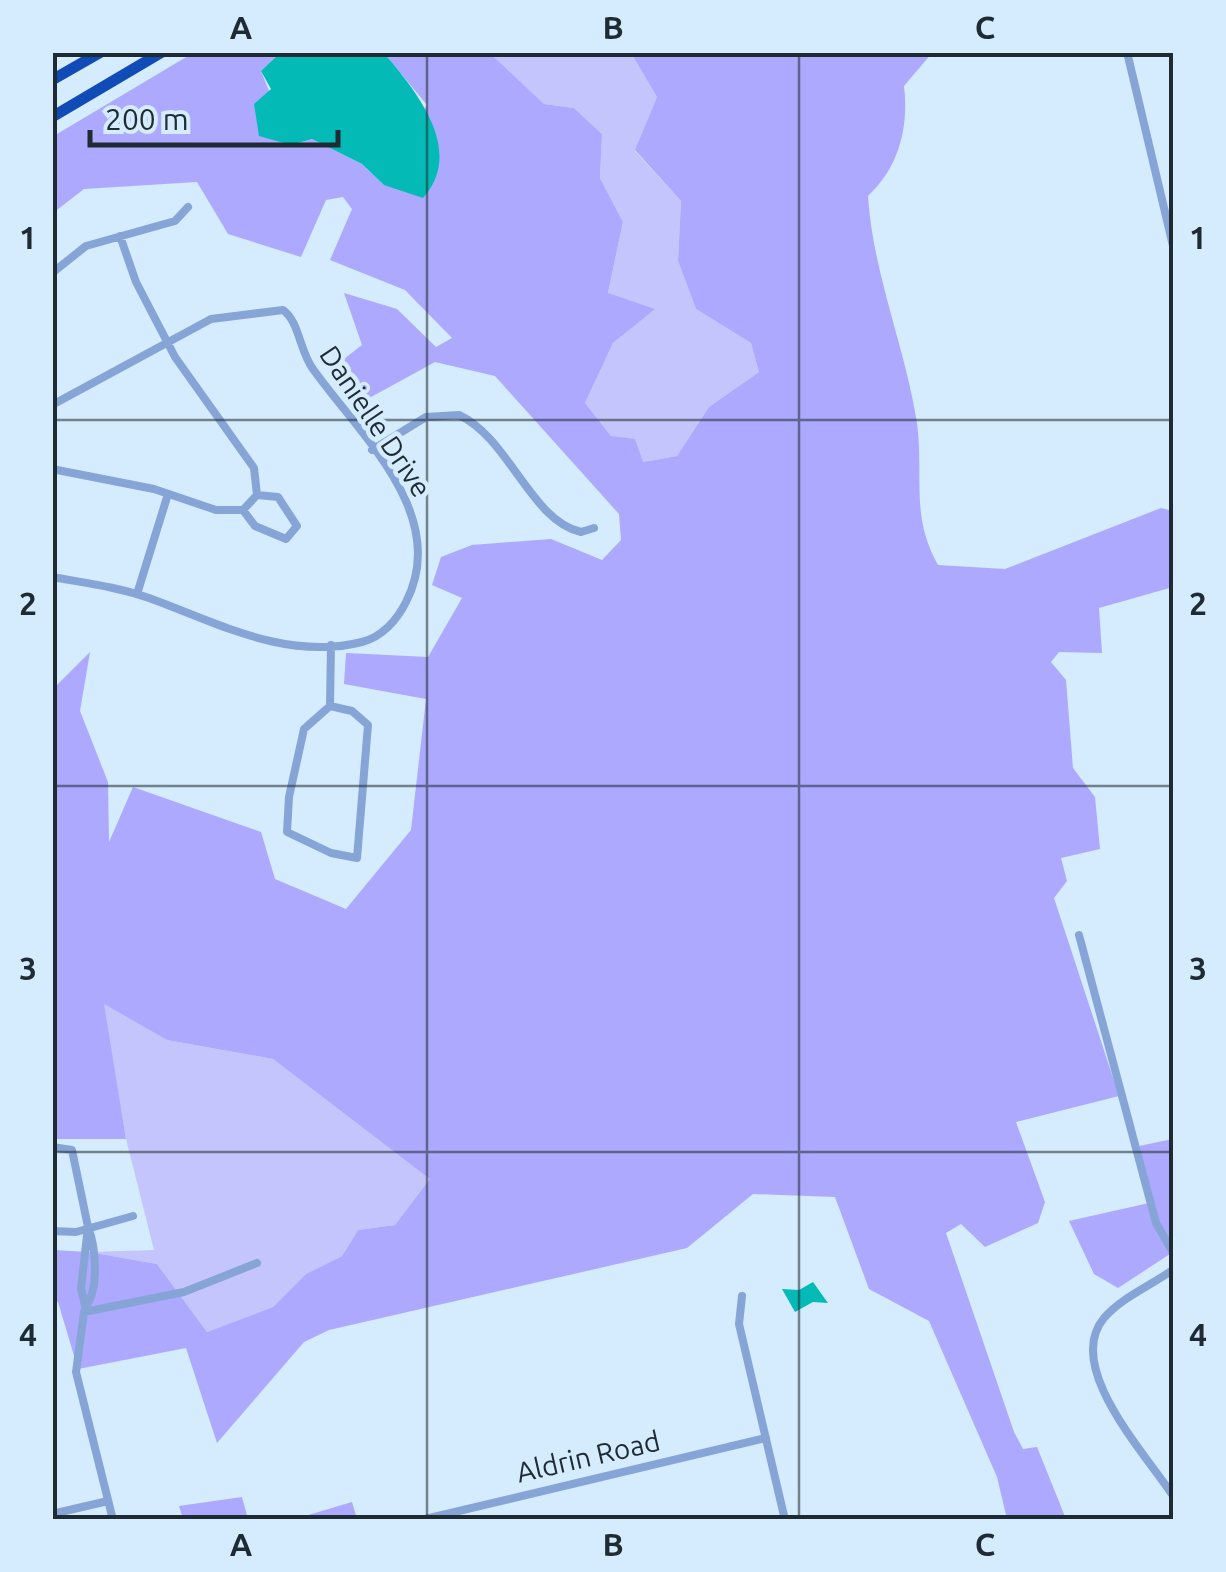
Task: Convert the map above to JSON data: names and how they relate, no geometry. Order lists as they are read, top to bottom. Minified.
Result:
{"streets":{"street":["Danielle Drive","Aldrin Road"]},"scale_bar":"200 m","grid":{"columns":["A","B","C"],"rows":["1","2","3","4"]}}
